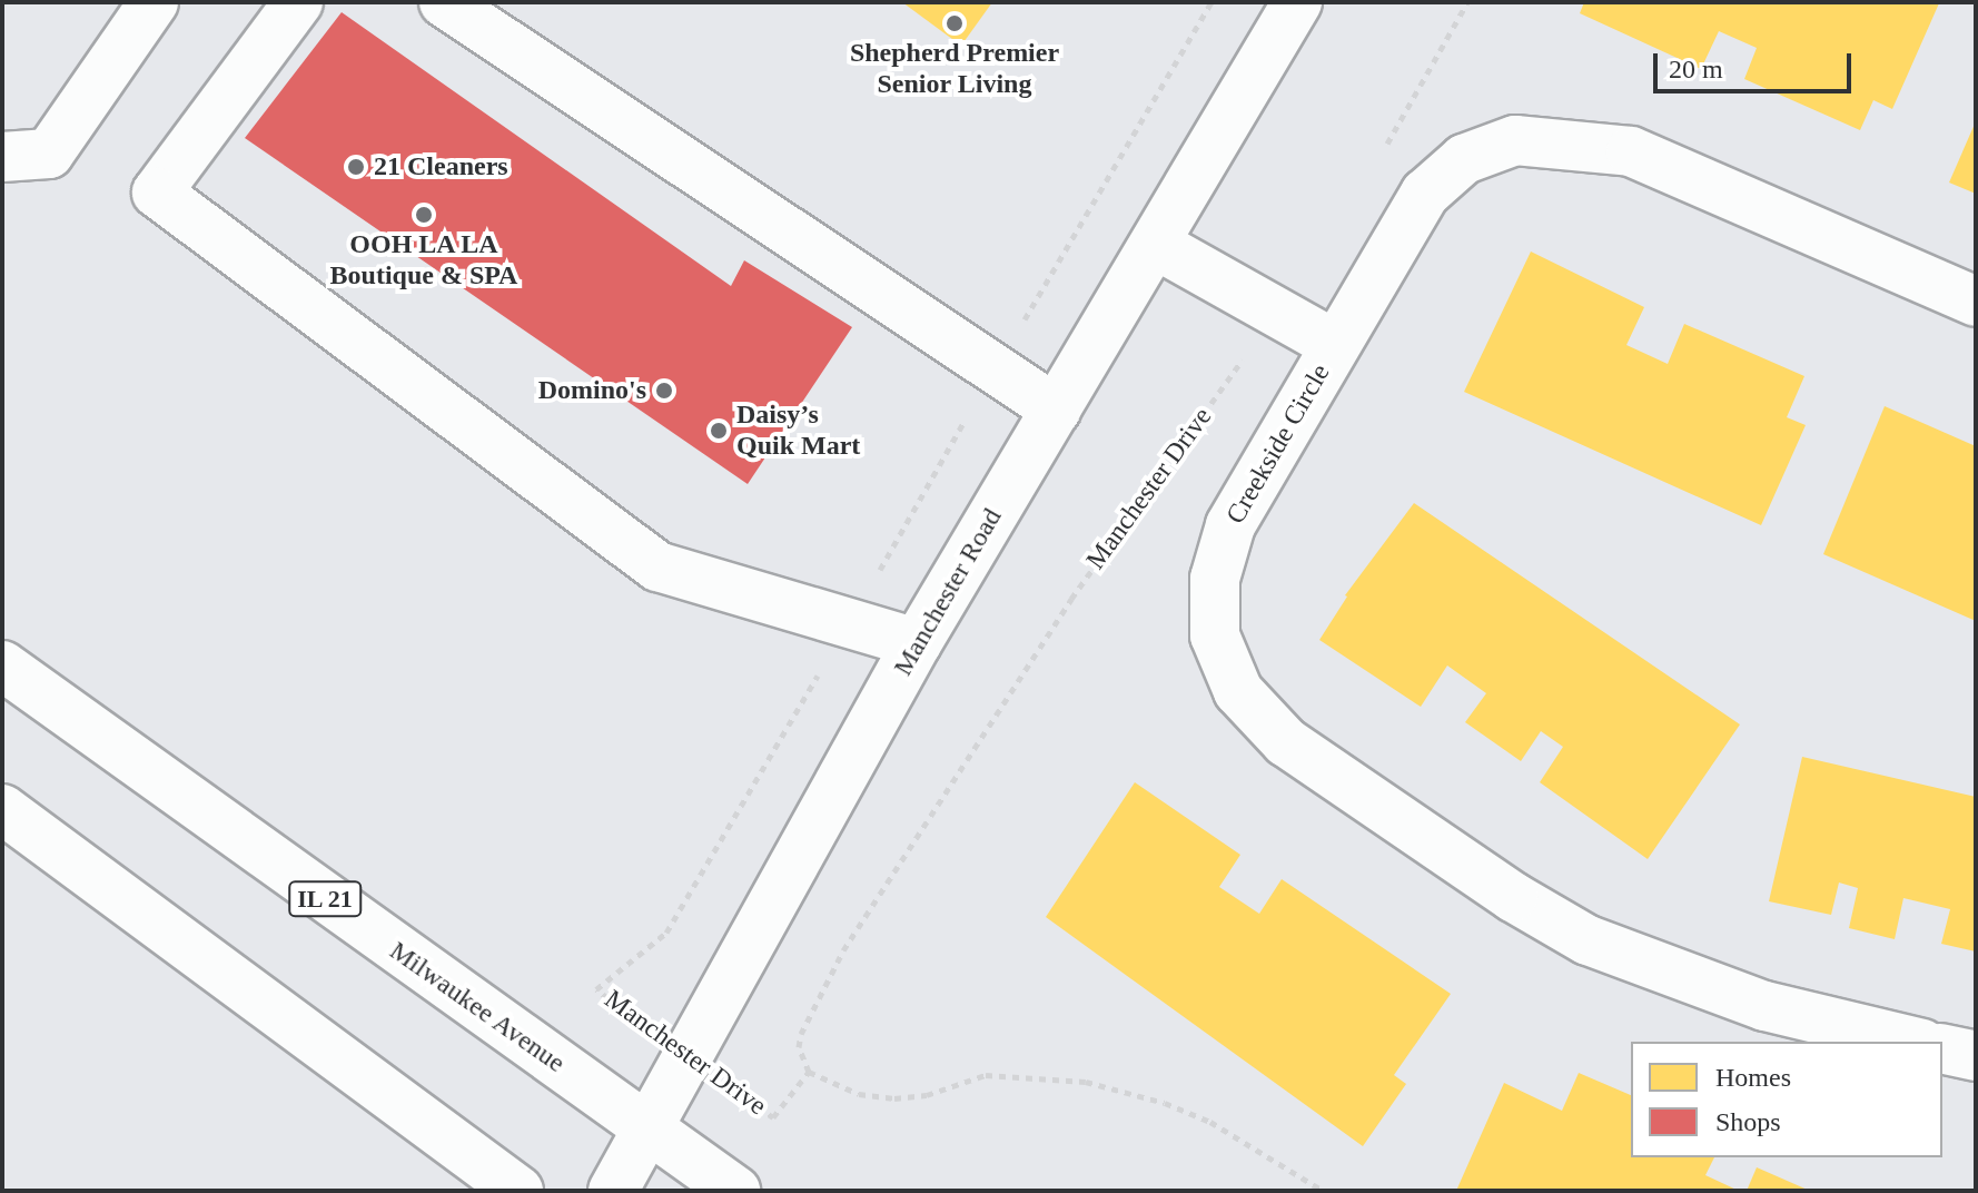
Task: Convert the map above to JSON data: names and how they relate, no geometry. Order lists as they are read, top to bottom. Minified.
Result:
{"streets":{"street":["Creekside Circle","Manchester Road","IL 21","Milwaukee Avenue"],"path":["Manchester Drive"]},"crossings":[["Manchester Drive","Manchester Road"],["Manchester Road","Milwaukee Avenue"]],"places":["Shepherd Premier Senior Living","21 Cleaners","OOH LA LA Boutique & SPA","Domino's","Daisy’s Quik Mart"],"legend":["Homes","Shops"],"scale_bar":"20 m"}
